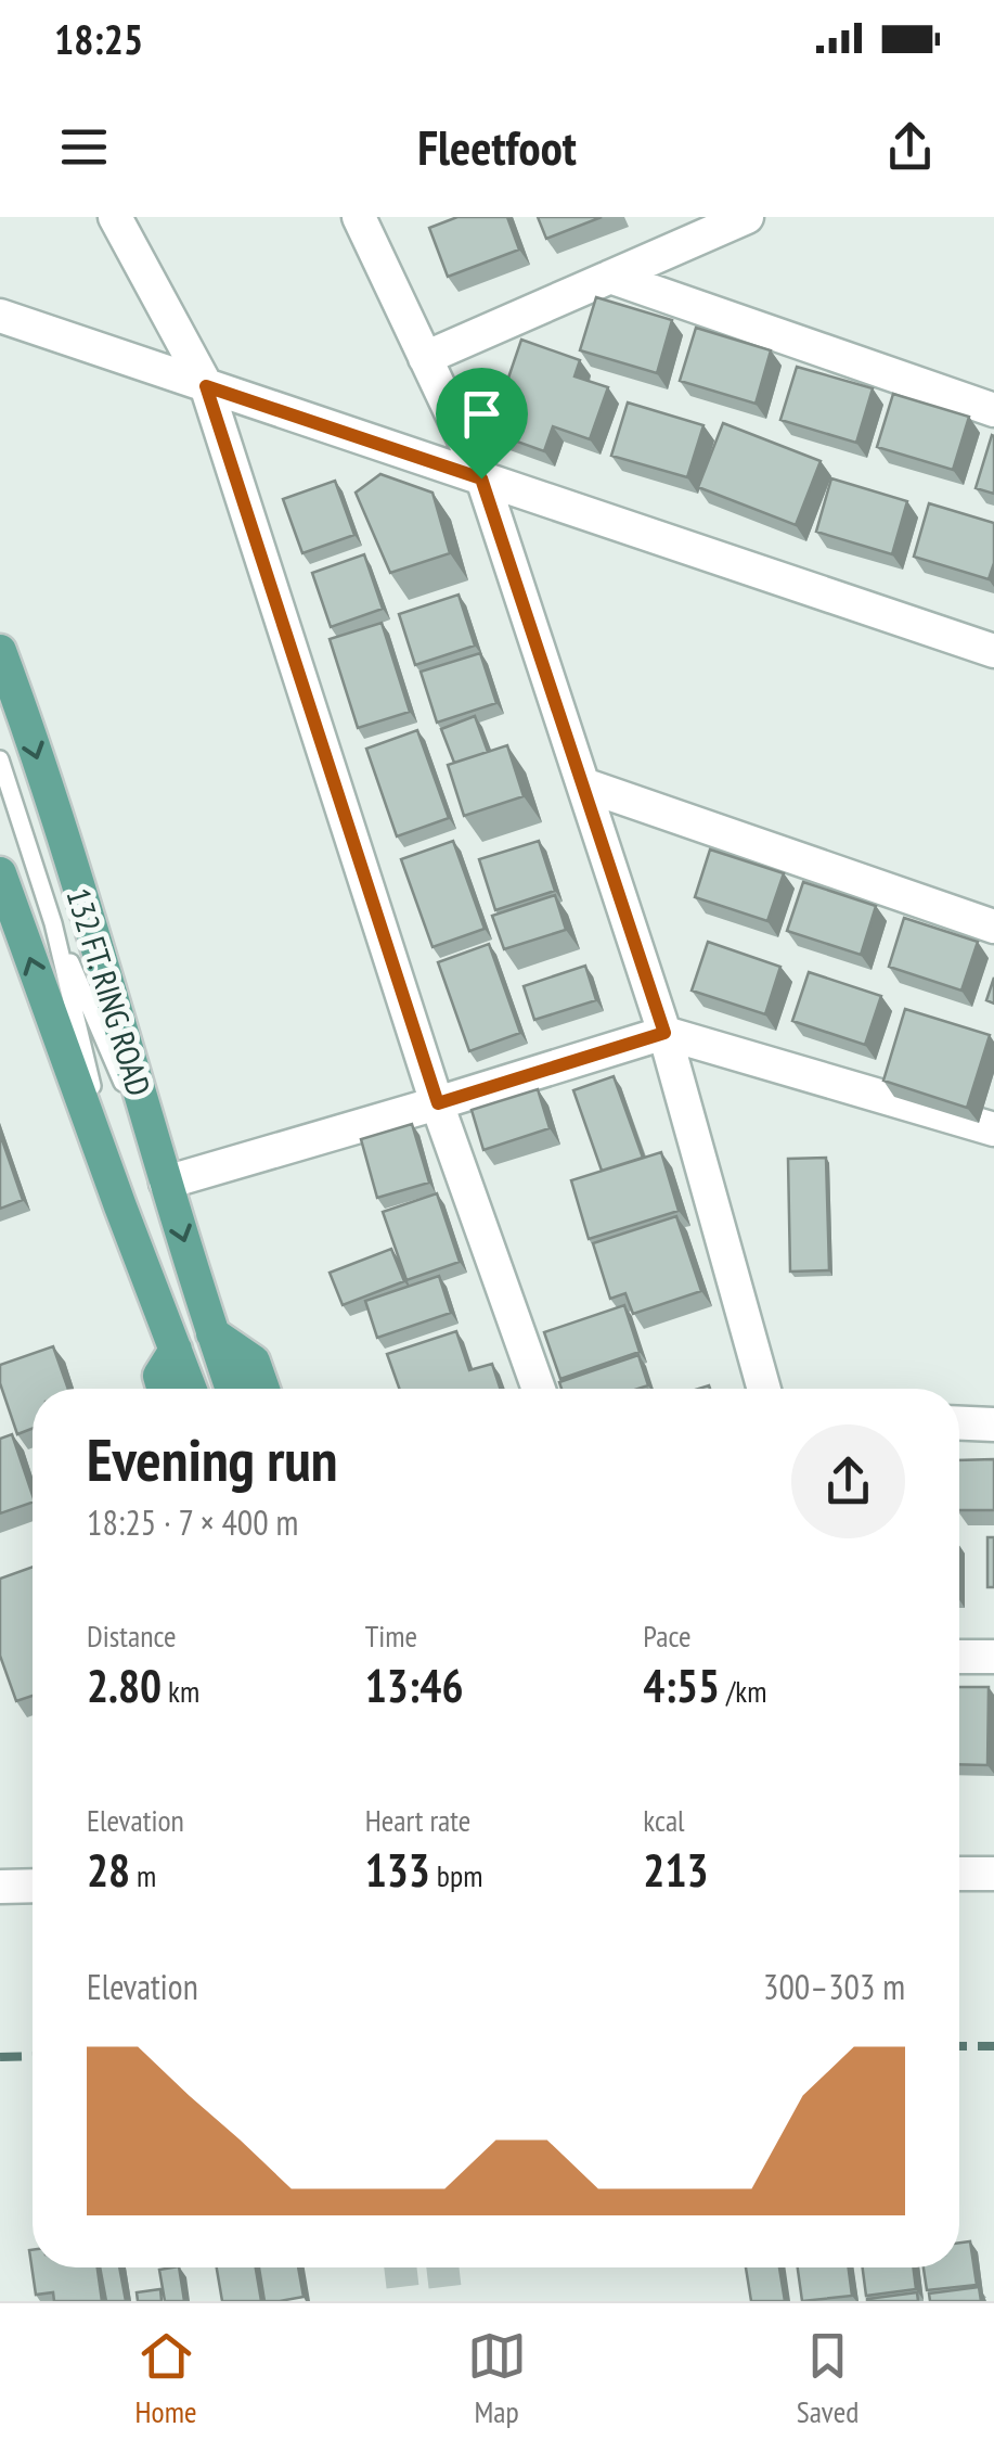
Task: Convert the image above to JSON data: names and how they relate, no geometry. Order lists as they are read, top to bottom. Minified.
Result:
{"streets":{"main road":["132 FT. RING ROAD"]},"page":{"status":"18:25","header":"Fleetfoot","heading":["Evening run","18:25 · 7 × 400 m"],"stats":[["Distance","2.80 km"],["Time","13:46"],["Pace","4:55 /km"],["Elevation","28 m"],["Heart rate","133 bpm"],["kcal","213"]],"chart":["Elevation","300–303 m"],"tabs":["Home","Map","Saved"]}}
